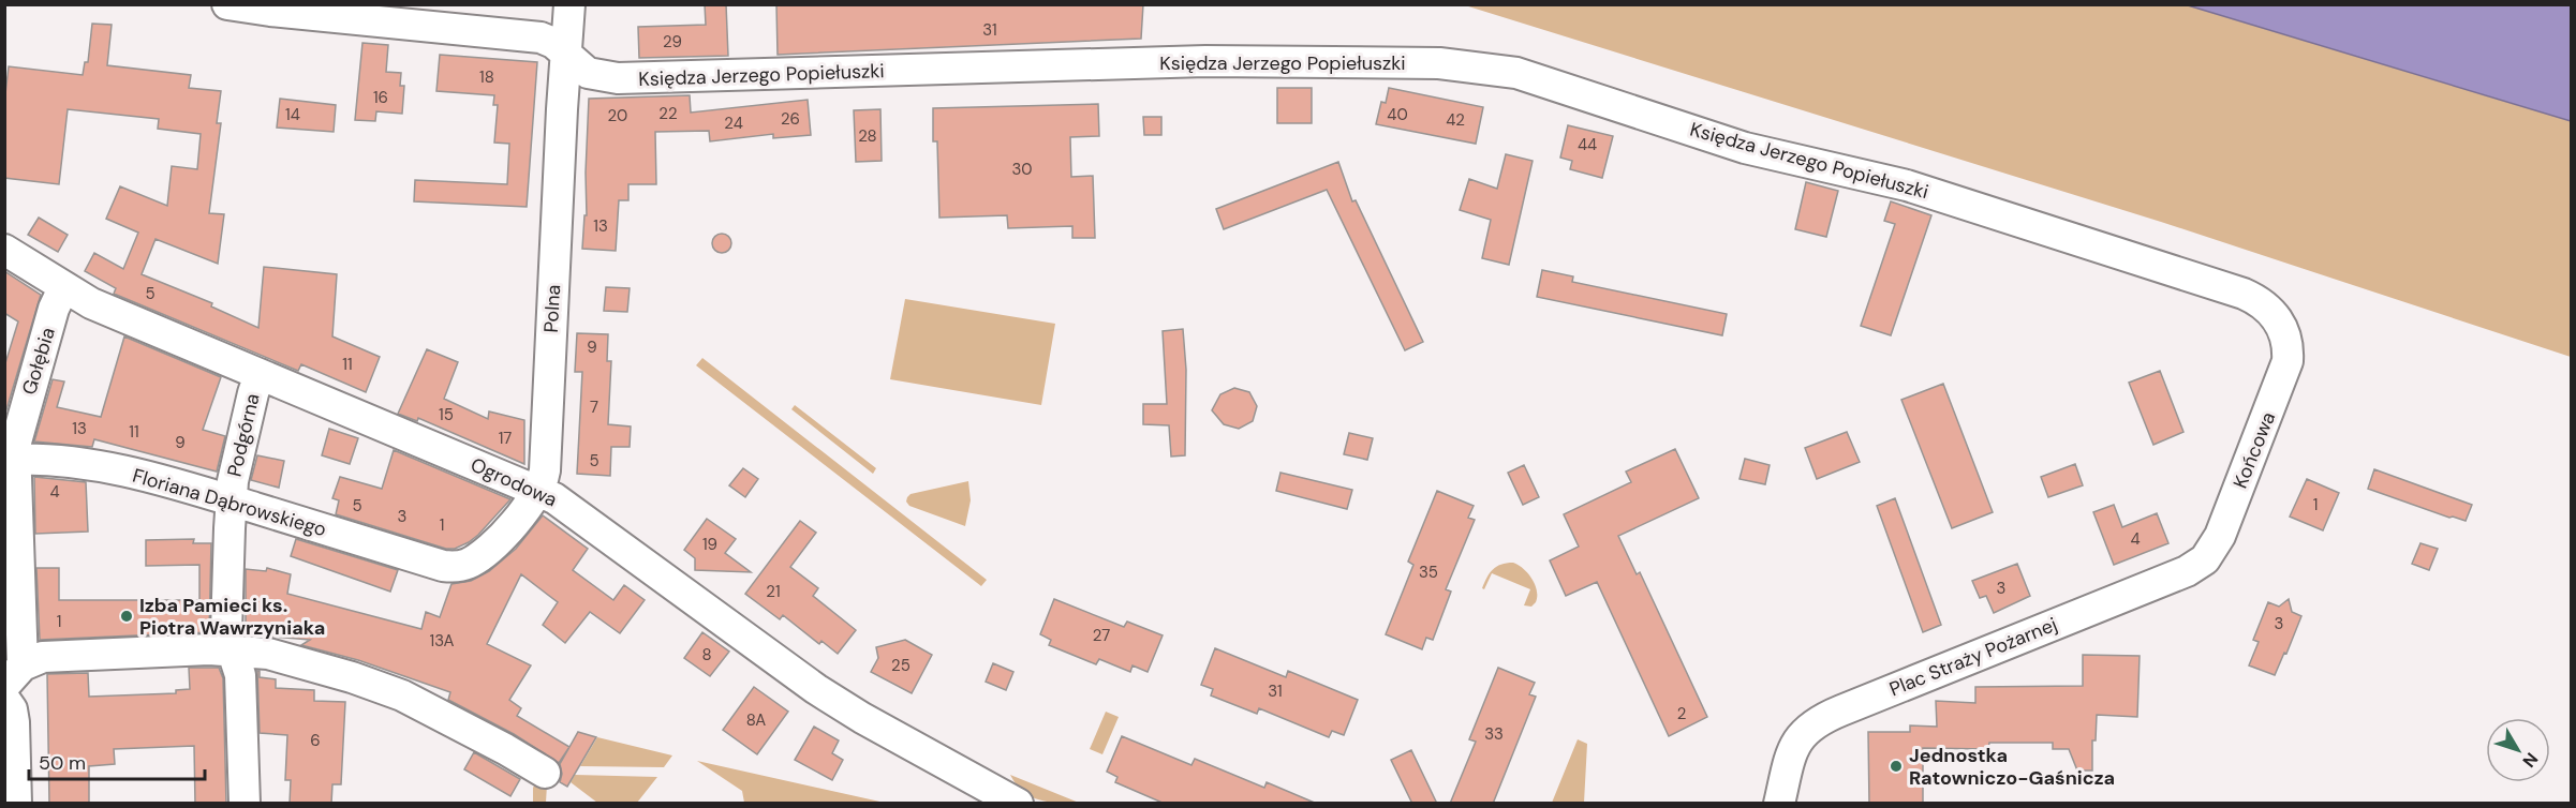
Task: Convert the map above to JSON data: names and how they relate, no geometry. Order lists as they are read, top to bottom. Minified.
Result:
{"streets":{"street":["Księdza Jerzego Popiełuszki","Polna","Gołębia","Podgórna","Końcowa","Ogrodowa","Floriana Dąbrowskiego","Plac Straży Pożarnej"]},"crossings":[["Księdza Jerzego Popiełuszki","Polna"],["Księdza Jerzego Popiełuszki","Końcowa"],["Polna","Ogrodowa"],["Polna","Floriana Dąbrowskiego"],["Gołębia","Ogrodowa"],["Gołębia","Floriana Dąbrowskiego"],["Podgórna","Ogrodowa"],["Podgórna","Floriana Dąbrowskiego"],["Końcowa","Plac Straży Pożarnej"]],"places":["Izba Pamieci ks. Piotra Wawrzyniaka","Jednostka Ratowniczo-Gaśnicza"],"house_numbers":["31","29","18","16","22","14","40","20","26","42","24","28","44","30","13","5","9","11","7","15","13","11","17","9","5","4","1","5","3","1","4","19","35","3","21","1","3","27","13A","8","25","31","2","8A","33","6"],"scale_bar":"50 m","north":"bottom right"}
